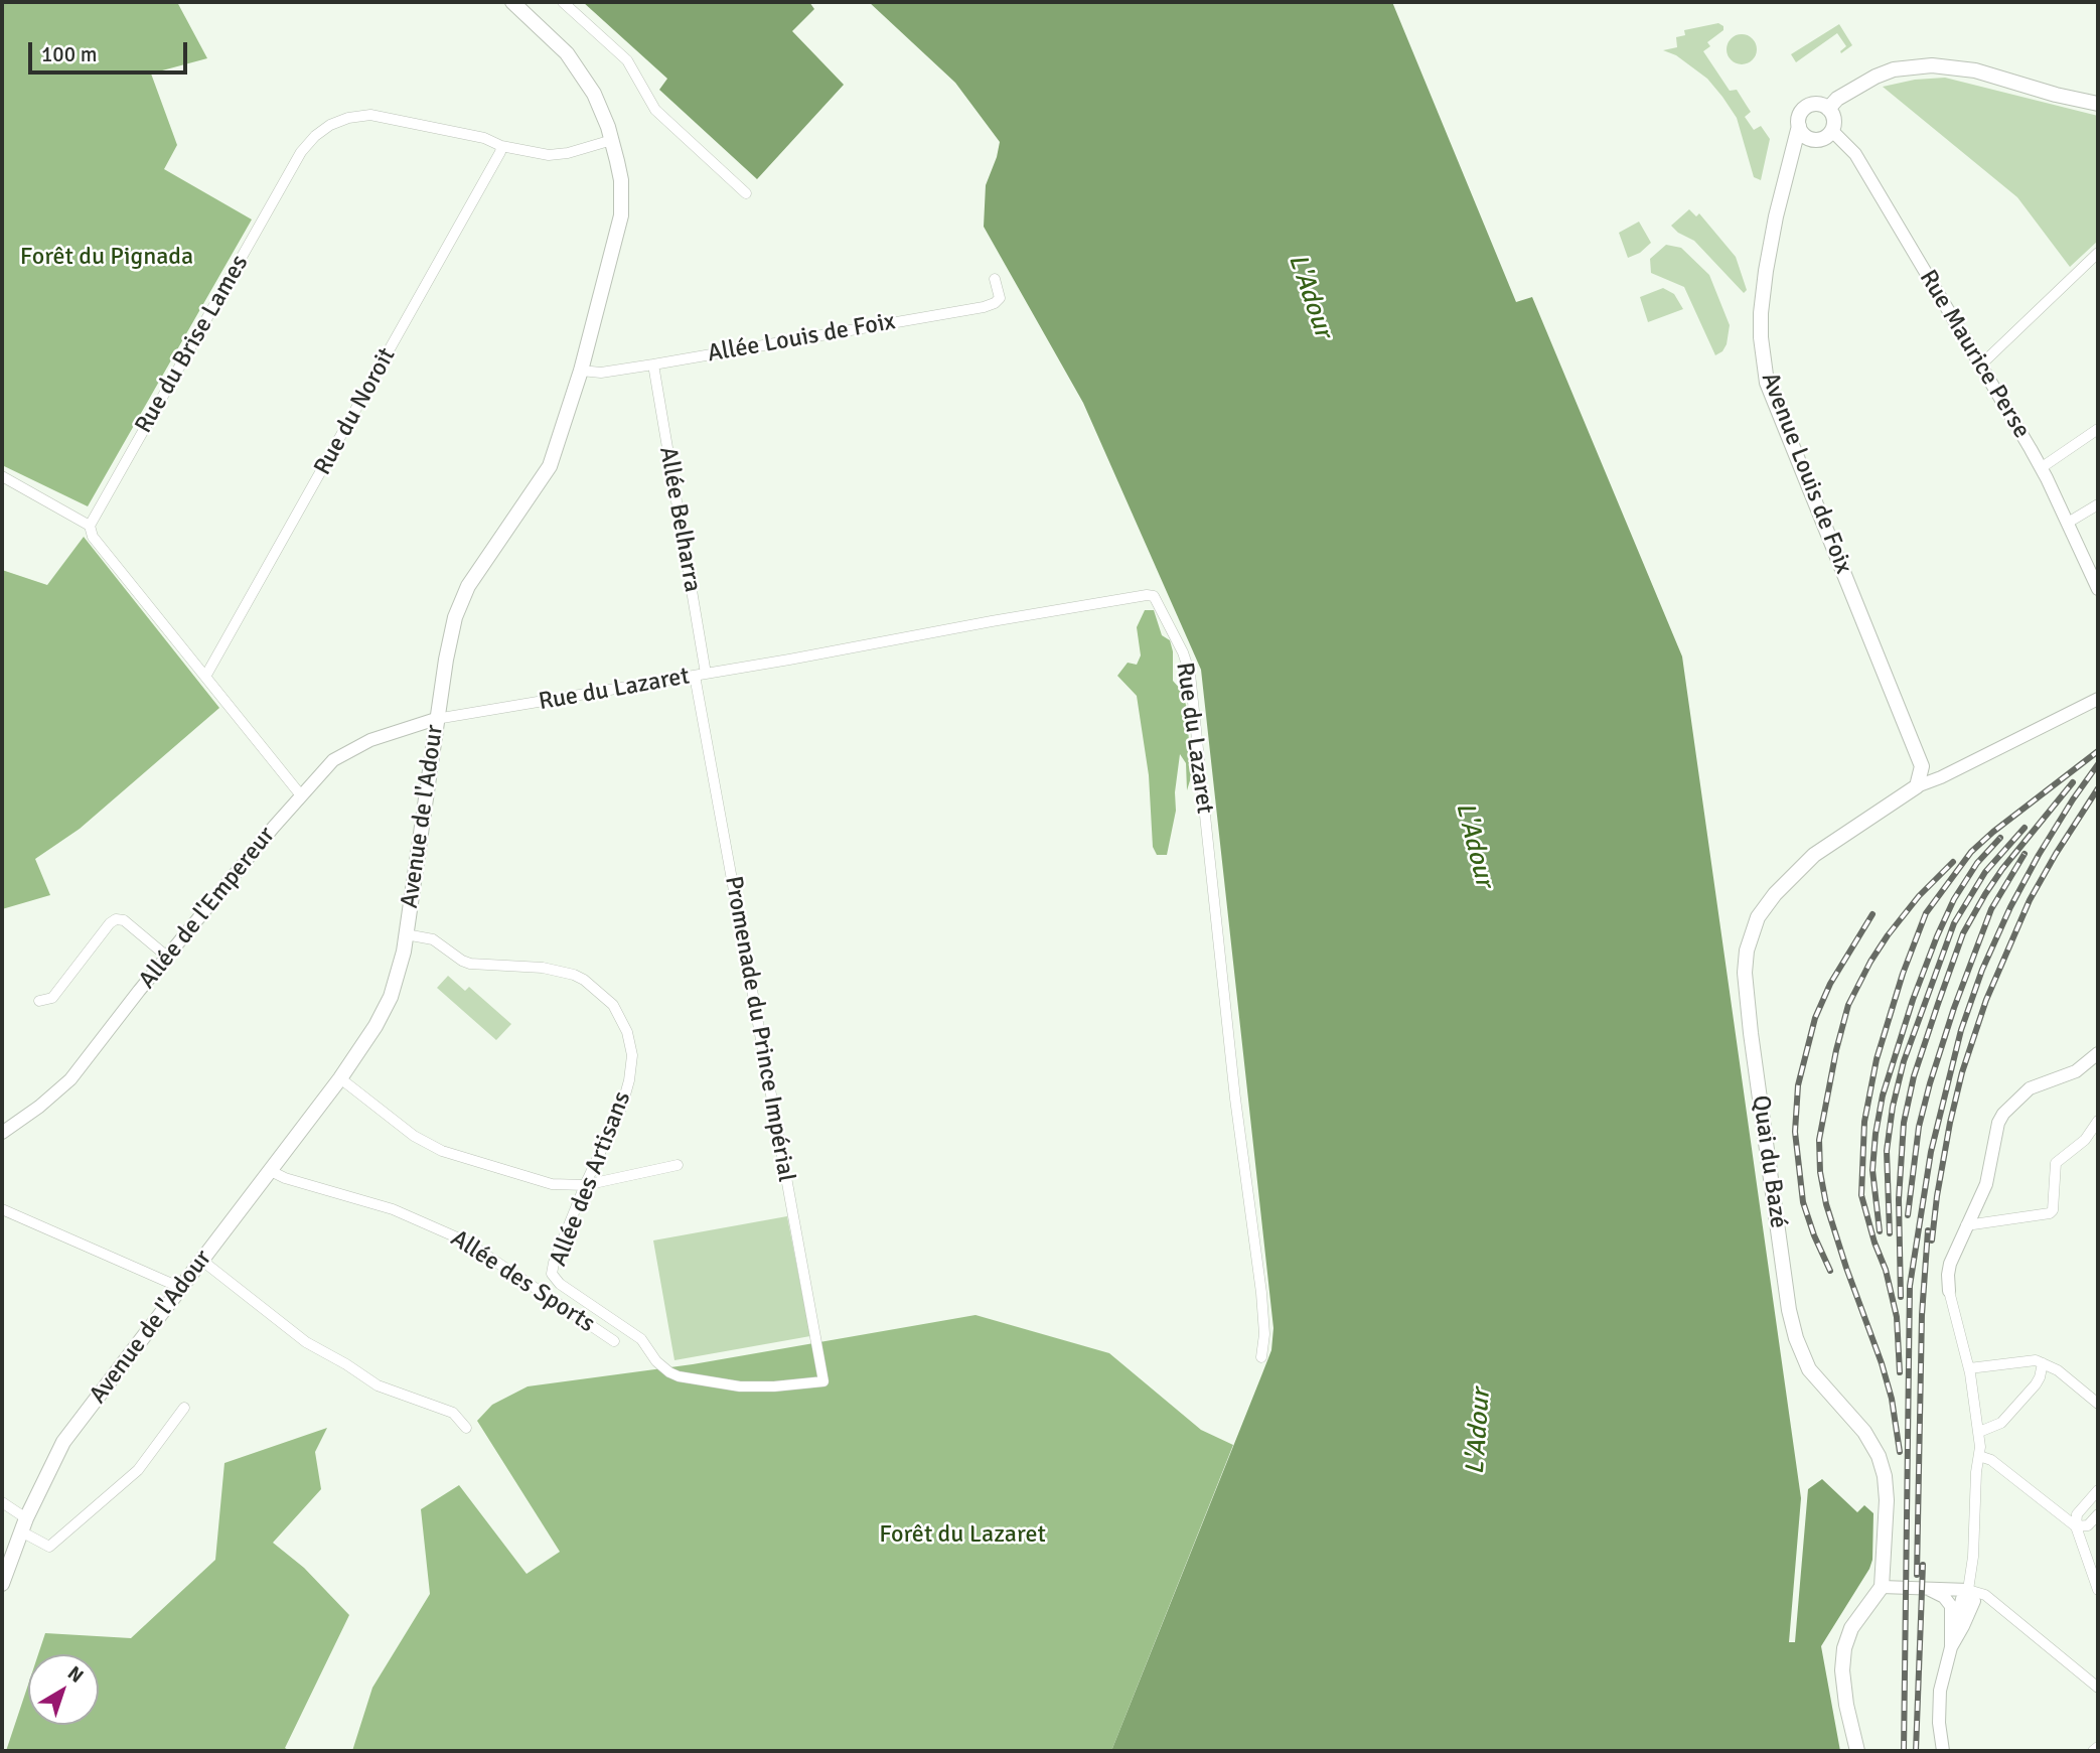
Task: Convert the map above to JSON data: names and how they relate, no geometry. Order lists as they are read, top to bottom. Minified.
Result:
{"streets":{"main road":["Avenue Louis de Foix","Avenue de l'Adour","Quai du Bazé"],"street":["Allée Louis de Foix","Rue du Brise Lames","Rue Maurice Perse","Rue du Noroit","Allée Belharra","Rue du Lazaret","Allée de l'Empereur","Promenade du Prince Impérial","Allée des Artisans","Allée des Sports"]},"crossings":[["Allée Louis de Foix","Allée Belharra"],["Allée Louis de Foix","Avenue de l'Adour"],["Rue du Brise Lames","Rue du Noroit"],["Rue du Brise Lames","Avenue de l'Adour"],["Rue Maurice Perse","Avenue Louis de Foix"],["Avenue Louis de Foix","Quai du Bazé"],["Allée Belharra","Rue du Lazaret"],["Rue du Lazaret","Avenue de l'Adour"],["Rue du Lazaret","Allée de l'Empereur"],["Rue du Lazaret","Promenade du Prince Impérial"],["Avenue de l'Adour","Allée de l'Empereur"],["Avenue de l'Adour","Allée des Artisans"],["Avenue de l'Adour","Allée des Sports"],["Promenade du Prince Impérial","Allée des Artisans"]],"water":["L'Adour"],"parks":["Forêt du Pignada","Forêt du Lazaret"],"scale_bar":"100 m","north":"top right"}
